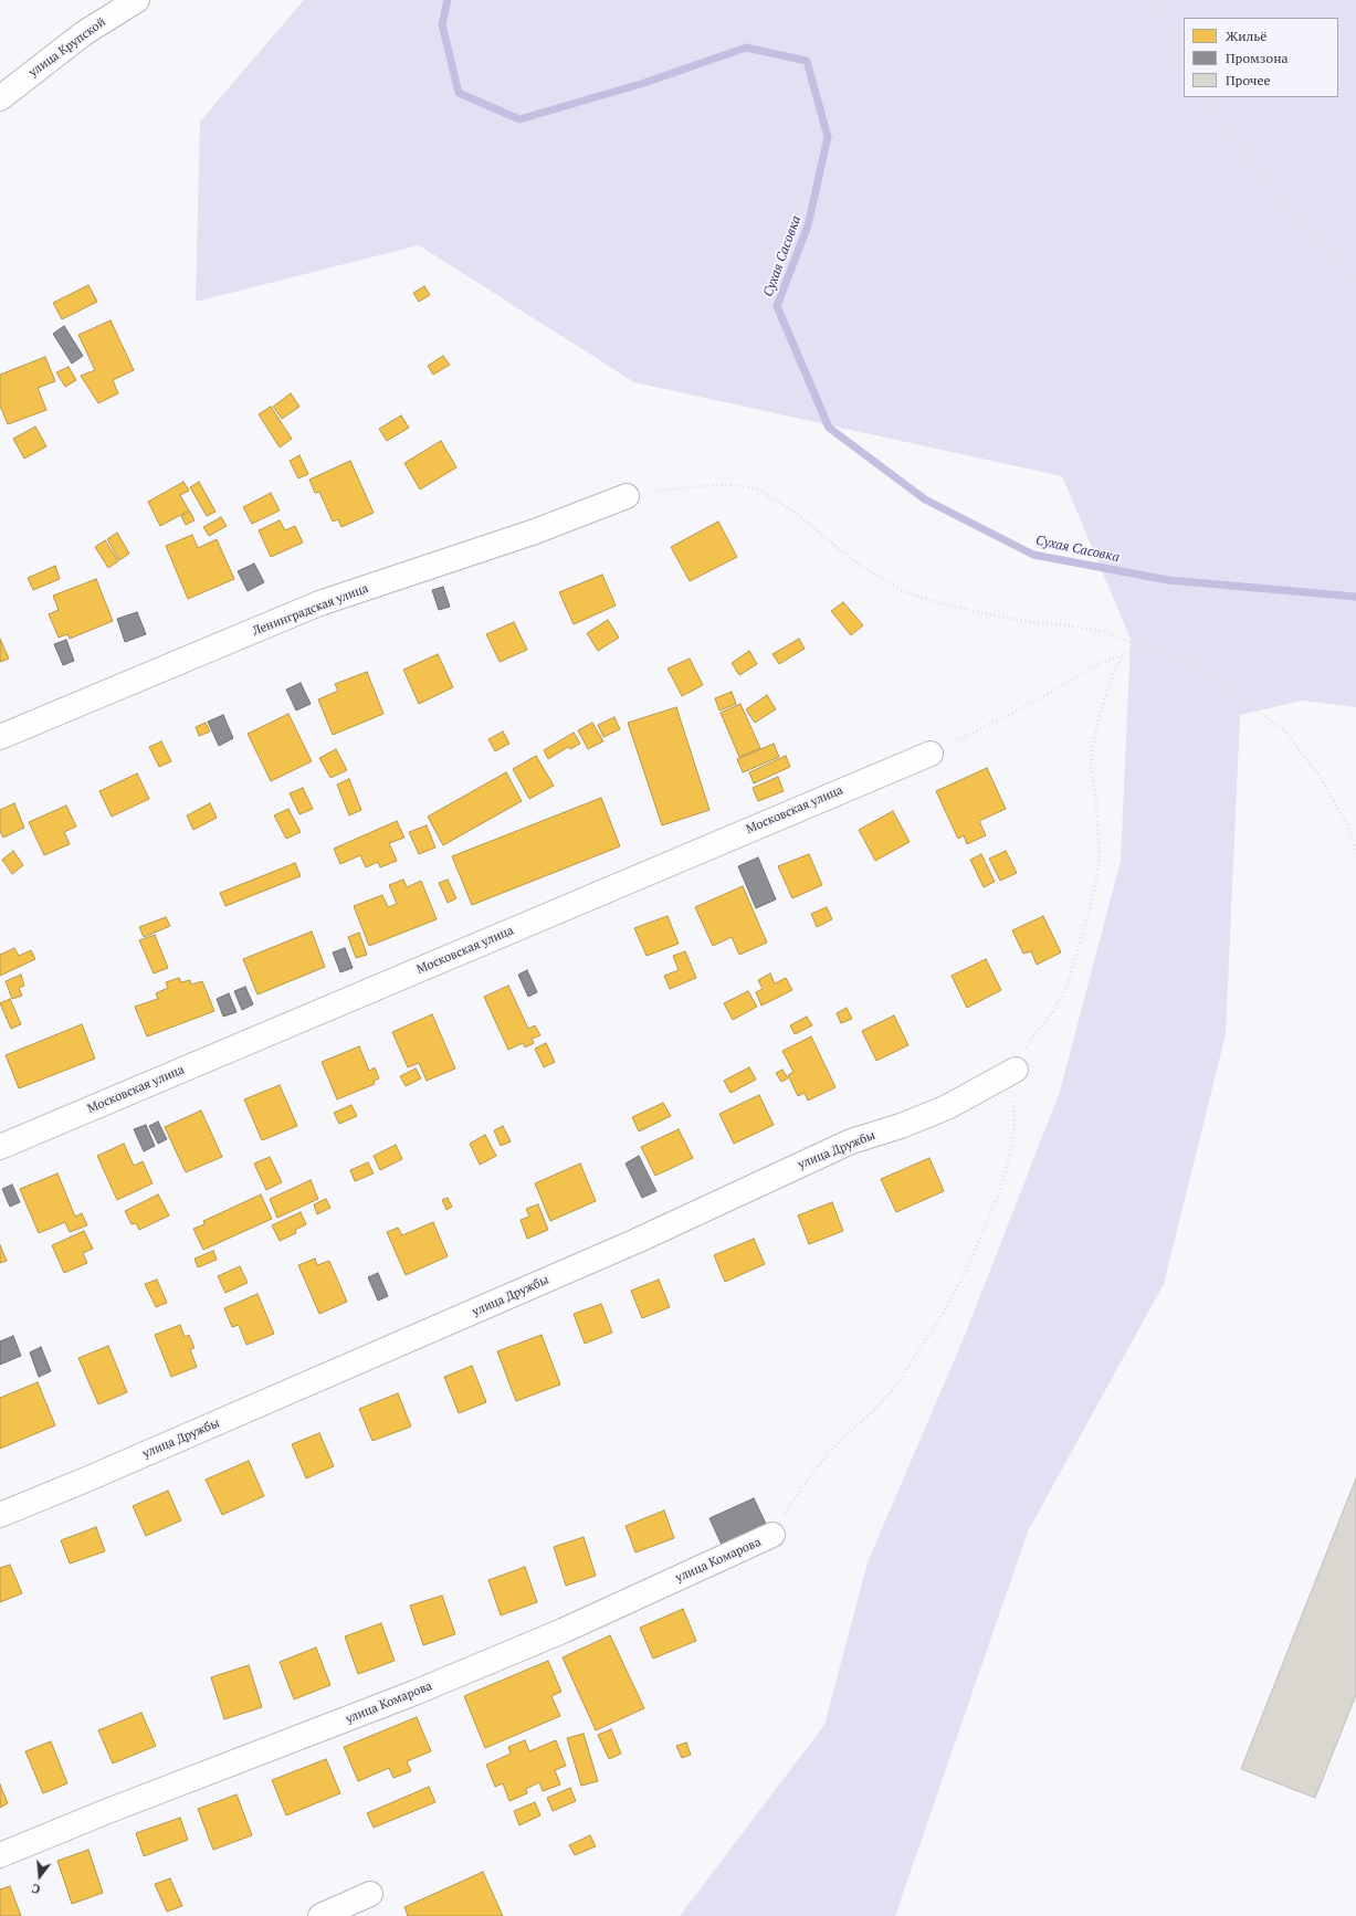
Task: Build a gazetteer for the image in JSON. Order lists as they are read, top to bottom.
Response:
{
  "streets": {
    "street": [
      "улица Крупской",
      "Ленинградская улица",
      "Московская улица",
      "улица Дружбы",
      "улица Комарова"
    ]
  },
  "water": ["Сухая Сасовка"],
  "legend": ["Жильё", "Промзона", "Прочее"],
  "north": "bottom"
}
